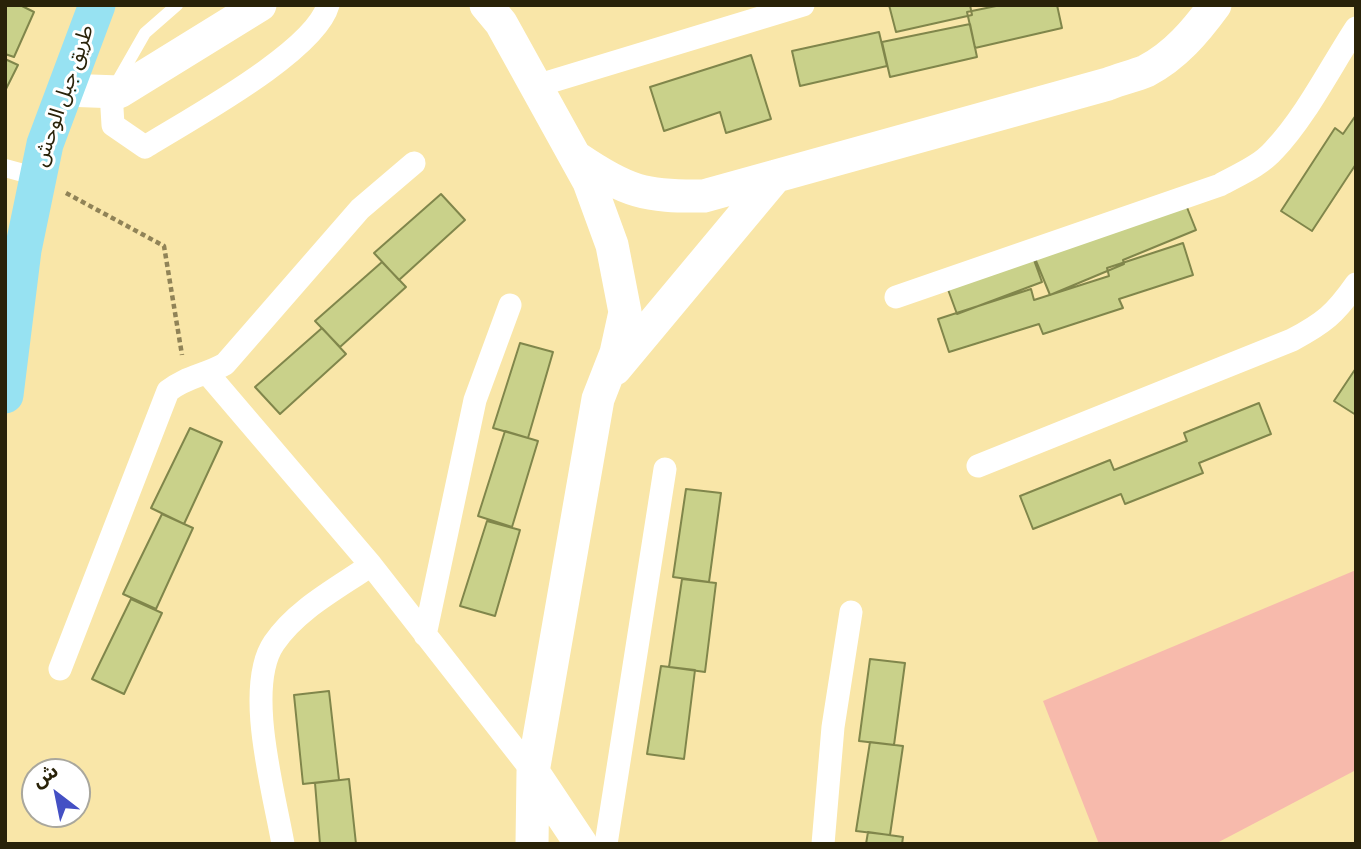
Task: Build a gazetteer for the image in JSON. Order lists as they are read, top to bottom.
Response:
{
  "streets": {
    "main road": ["طريق جبل الوحش"]
  },
  "north": "top left"
}
